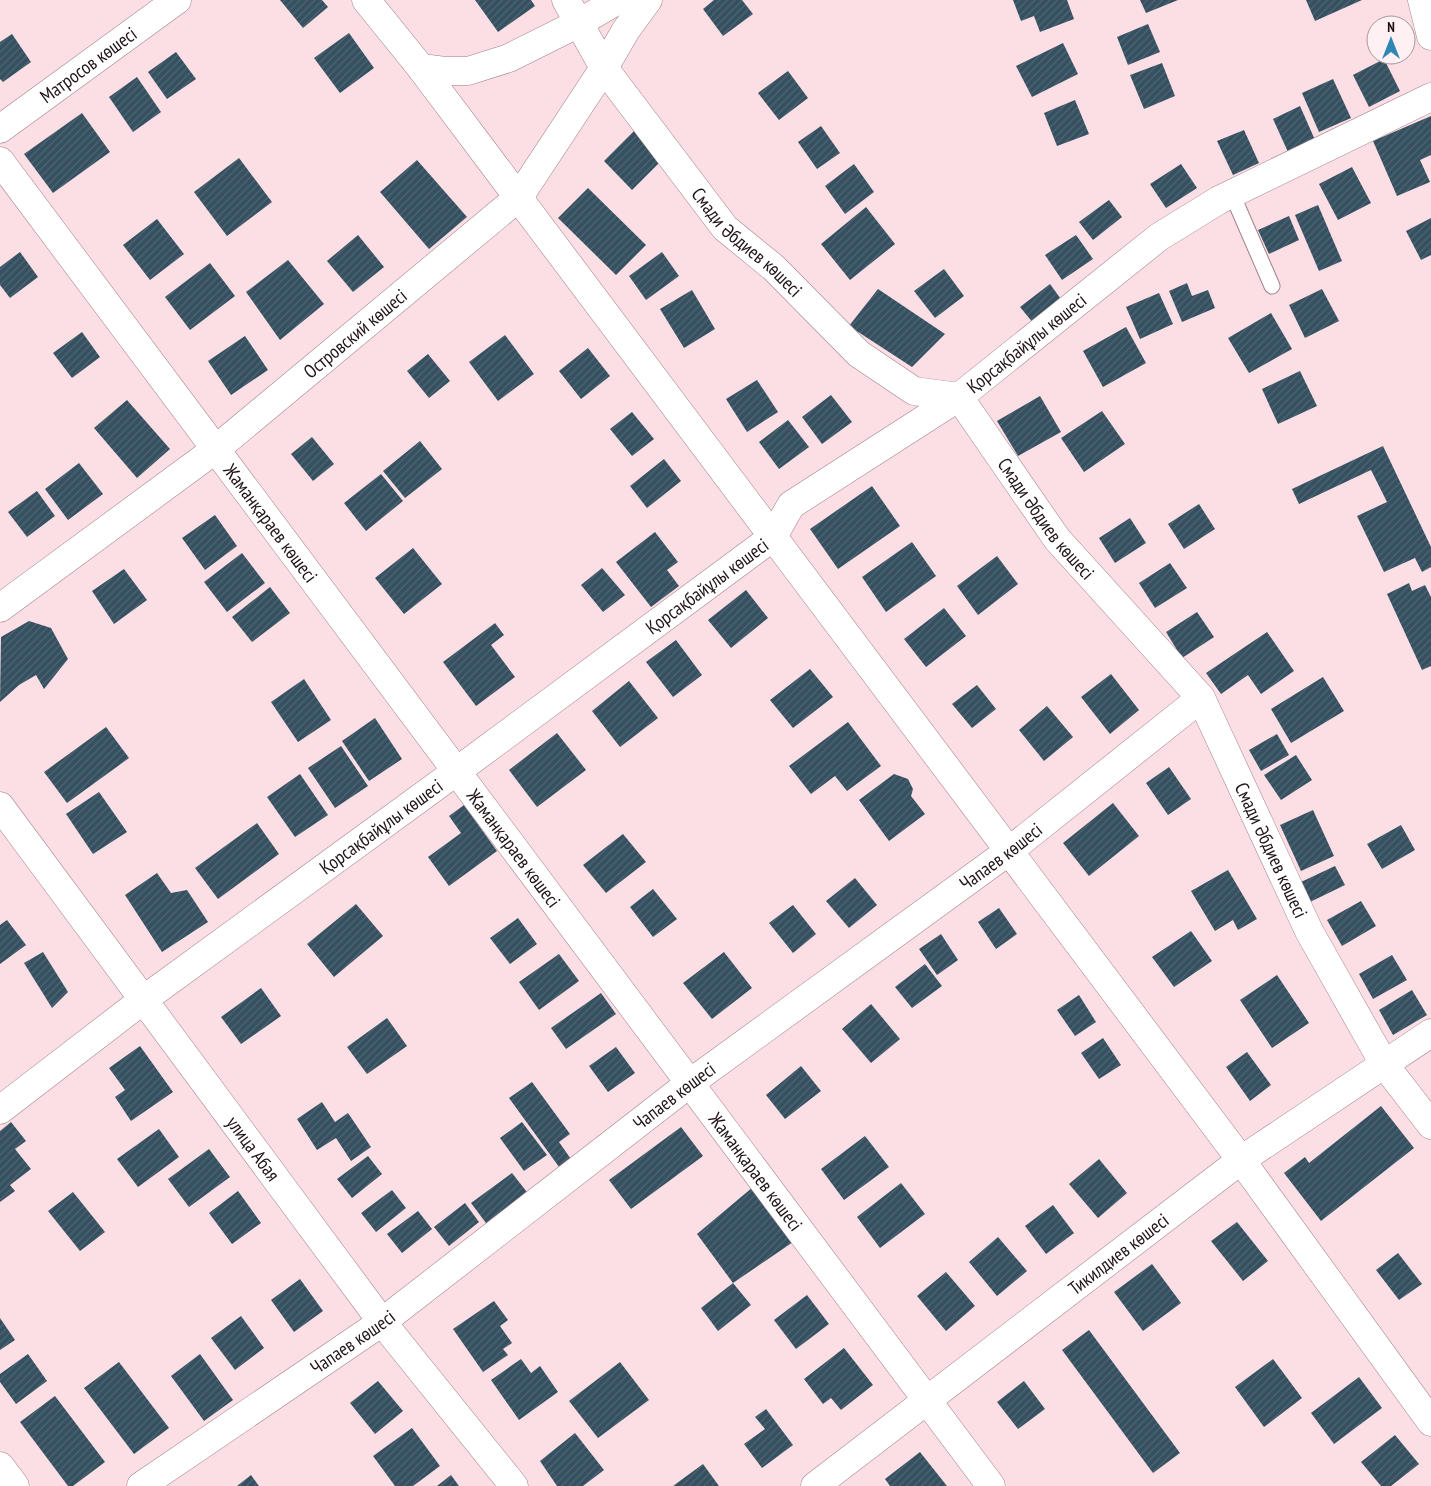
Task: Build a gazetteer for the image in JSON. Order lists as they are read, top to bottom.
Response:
{
  "streets": {
    "street": [
      "Матросов көшесі",
      "Смади Әбдиев көшесі",
      "Островский көшесі",
      "Қорсақбайұлы көшесі",
      "Жаманқараев көшесі",
      "Чапаев көшесі",
      "улица Абая",
      "Тикилдиев көшесі"
    ]
  },
  "crossings": [
    ["Смади Әбдиев көшесі", "Островский көшесі"],
    ["Смади Әбдиев көшесі", "Қорсақбайұлы көшесі"],
    ["Смади Әбдиев көшесі", "Чапаев көшесі"],
    ["Смади Әбдиев көшесі", "Тикилдиев көшесі"],
    ["Островский көшесі", "Жаманқараев көшесі"],
    ["Қорсақбайұлы көшесі", "Жаманқараев көшесі"],
    ["Қорсақбайұлы көшесі", "улица Абая"],
    ["Жаманқараев көшесі", "Чапаев көшесі"],
    ["Жаманқараев көшесі", "Тикилдиев көшесі"],
    ["Чапаев көшесі", "улица Абая"]
  ],
  "north": "top"
}
